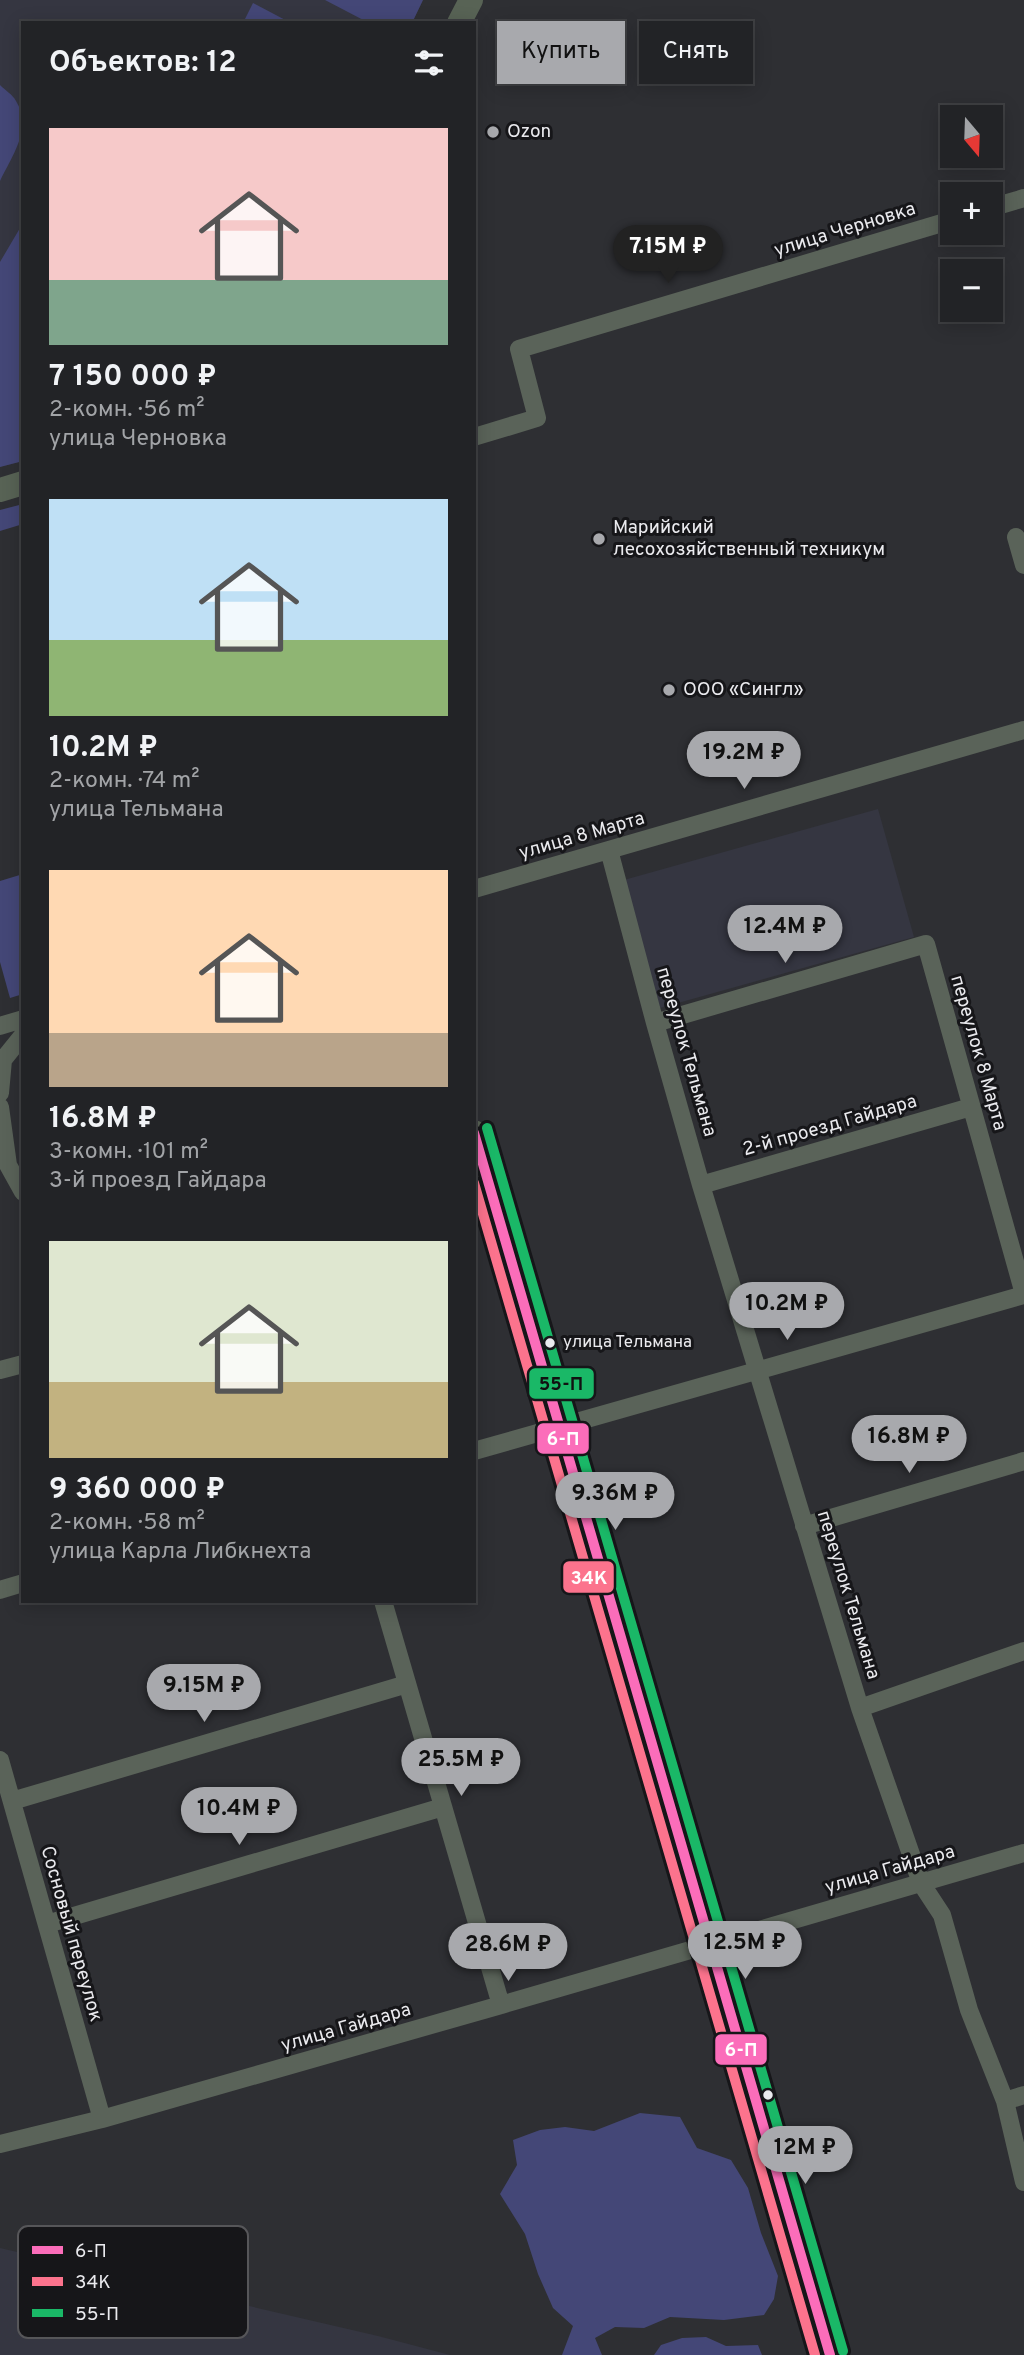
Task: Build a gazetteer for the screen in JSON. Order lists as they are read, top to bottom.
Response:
{
  "streets": {
    "street": [
      "улица Черновка",
      "улица 8 Марта",
      "переулок Тельмана",
      "переулок 8 Марта",
      "2-й проезд Гайдара",
      "улица Гайдара",
      "Сосновый переулок"
    ]
  },
  "crossings": [
    ["улица 8 Марта", "переулок Тельмана"],
    ["переулок Тельмана", "переулок 8 Марта"],
    ["переулок Тельмана", "2-й проезд Гайдара"],
    ["переулок Тельмана", "улица Гайдара"],
    ["переулок 8 Марта", "2-й проезд Гайдара"],
    ["улица Гайдара", "Сосновый переулок"]
  ],
  "places": [
    "Ozon",
    "Марийский лесохозяйственный техникум",
    "ООО «Сингл»",
    "улица Тельмана"
  ],
  "lines": ["transit line 55-П", "transit line 6-П", "transit line 34К"],
  "legend": ["6-П", "34К", "55-П"],
  "north": "bottom",
  "page": {
    "chip": ["Купить", "Снять"],
    "heading": "Объектов: 12",
    "map_buttons": ["+", "−"],
    "list": [
      {
        "name": "7 150 000 ₽",
        "note": "2-комн. · 56 m² · улица Черновка"
      },
      {
        "name": "10.2M ₽",
        "note": "2-комн. · 74 m² · улица Тельмана"
      },
      {
        "name": "16.8M ₽",
        "note": "3-комн. · 101 m² · 3-й проезд Гайдара"
      },
      {
        "name": "9 360 000 ₽",
        "note": "2-комн. · 58 m² · улица Карла Либкнехта"
      }
    ],
    "price": [
      "7.15M ₽",
      "19.2M ₽",
      "12.4M ₽",
      "10.2M ₽",
      "16.8M ₽",
      "9.36M ₽",
      "9.15M ₽",
      "25.5M ₽",
      "10.4M ₽",
      "12.5M ₽",
      "28.6M ₽",
      "12M ₽"
    ]
  }
}
